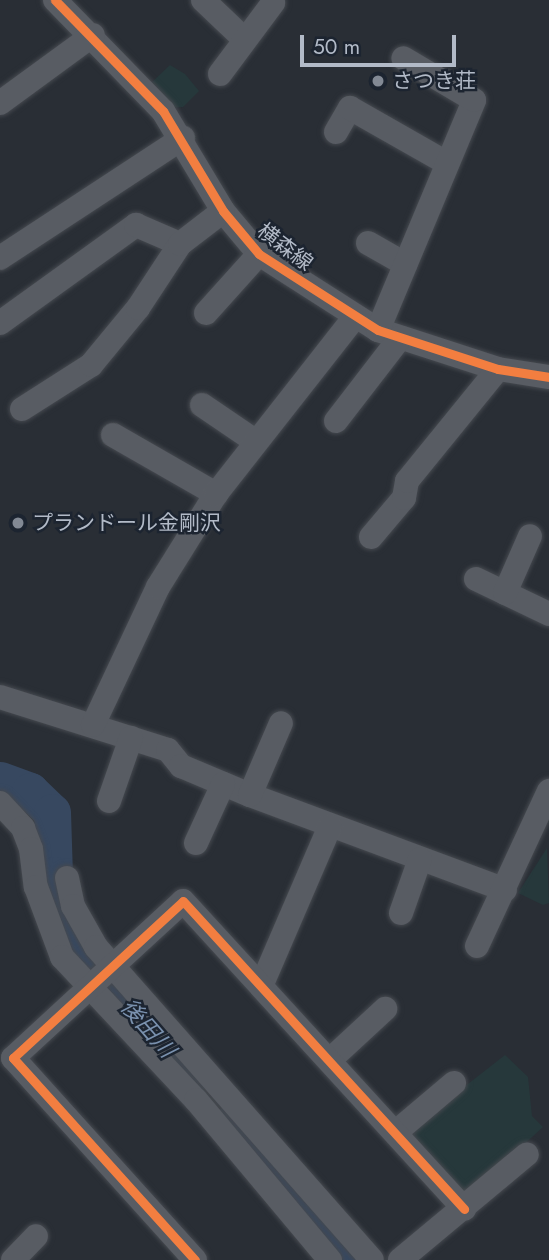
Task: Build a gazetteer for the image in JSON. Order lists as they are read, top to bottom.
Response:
{
  "streets": {
    "street": ["横森線"]
  },
  "water": ["後田川"],
  "places": ["さつき荘", "プランドール金剛沢"],
  "scale_bar": "50 m"
}
